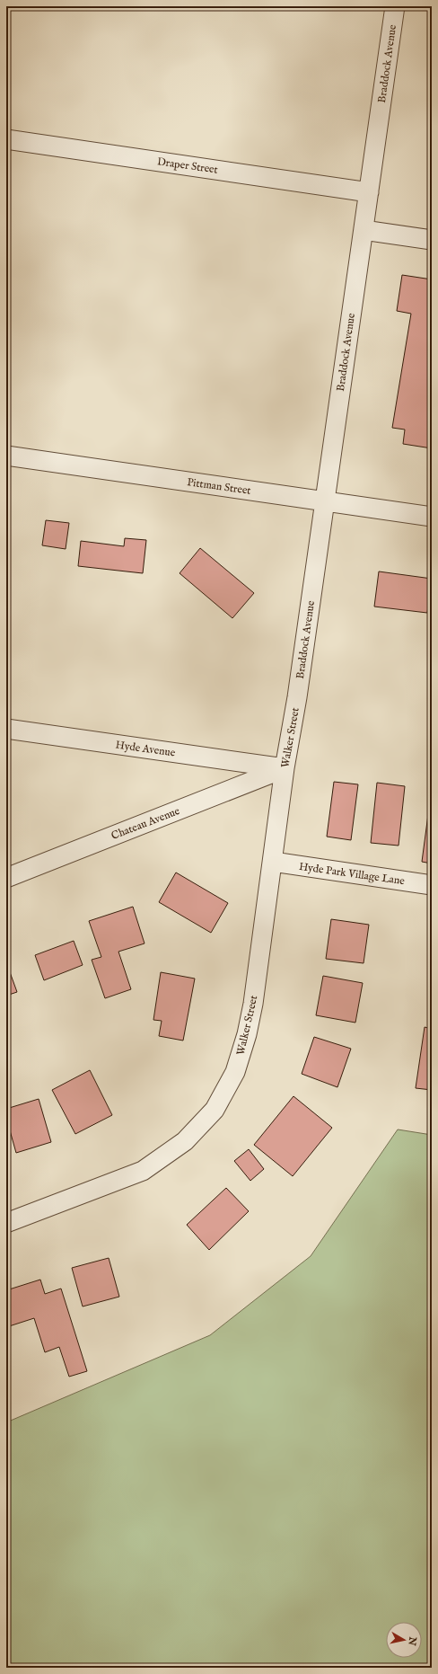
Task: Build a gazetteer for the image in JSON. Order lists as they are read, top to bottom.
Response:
{
  "streets": {
    "street": [
      "Braddock Avenue",
      "Draper Street",
      "Pittman Street",
      "Walker Street",
      "Hyde Avenue",
      "Chateau Avenue",
      "Hyde Park Village Lane"
    ]
  },
  "crossings": [
    ["Braddock Avenue", "Draper Street"],
    ["Braddock Avenue", "Pittman Street"],
    ["Braddock Avenue", "Walker Street"],
    ["Walker Street", "Hyde Avenue"],
    ["Walker Street", "Chateau Avenue"],
    ["Walker Street", "Hyde Park Village Lane"],
    ["Hyde Avenue", "Chateau Avenue"]
  ],
  "north": "right"
}
